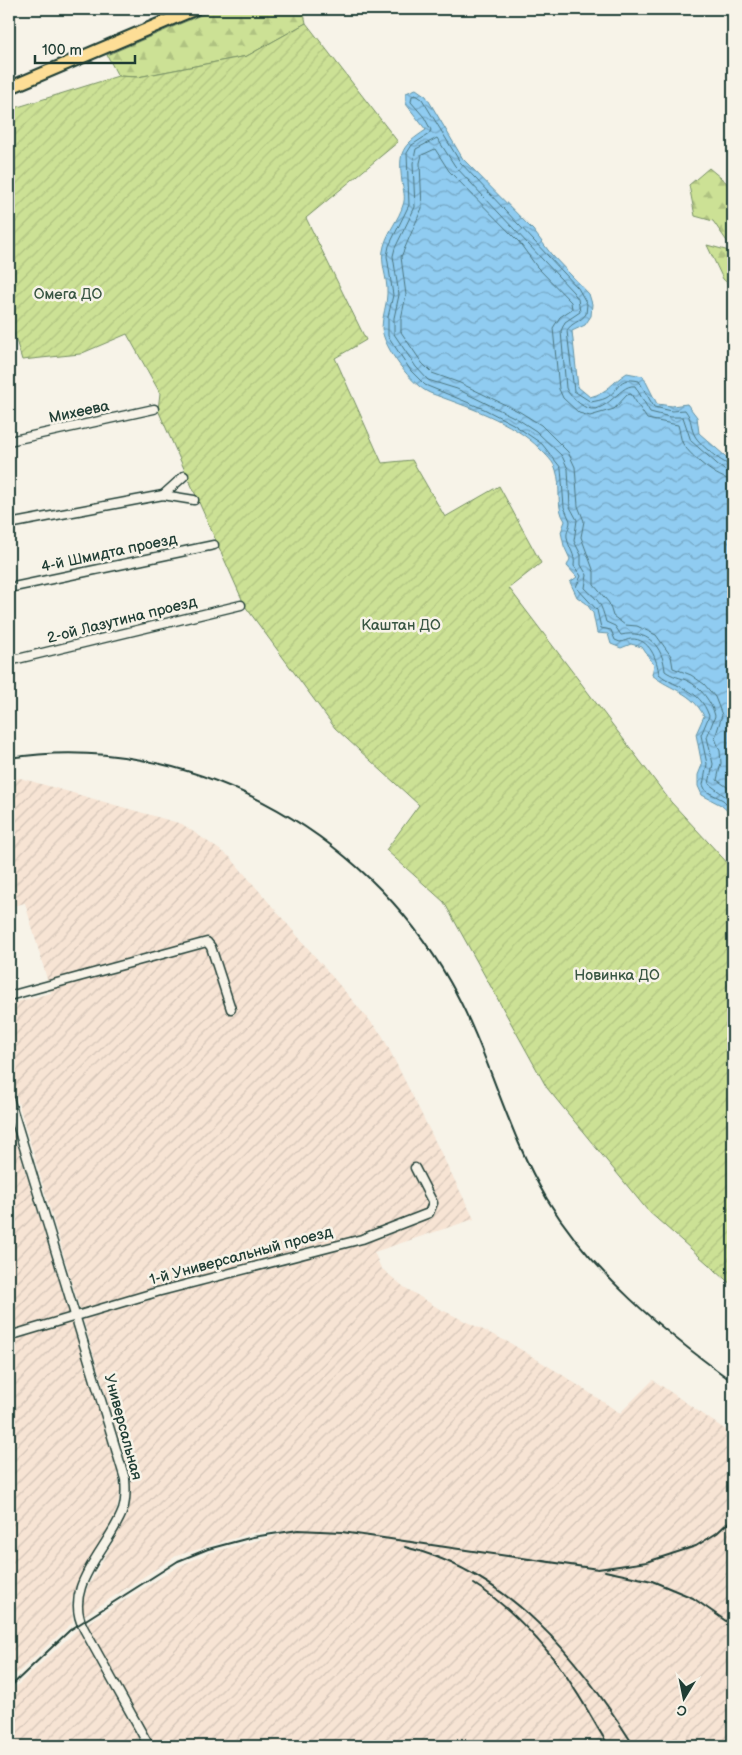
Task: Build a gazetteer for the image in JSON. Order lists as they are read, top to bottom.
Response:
{
  "streets": {
    "street": [
      "Михеева",
      "4-й Шмидта проезд",
      "2-ой Лазутина проезд",
      "1-й Универсальный проезд",
      "Универсальная"
    ]
  },
  "crossings": [
    ["1-й Универсальный проезд", "Универсальная"]
  ],
  "parks": ["Омега ДО", "Каштан ДО", "Новинка ДО"],
  "scale_bar": "100 m",
  "north": "bottom"
}
